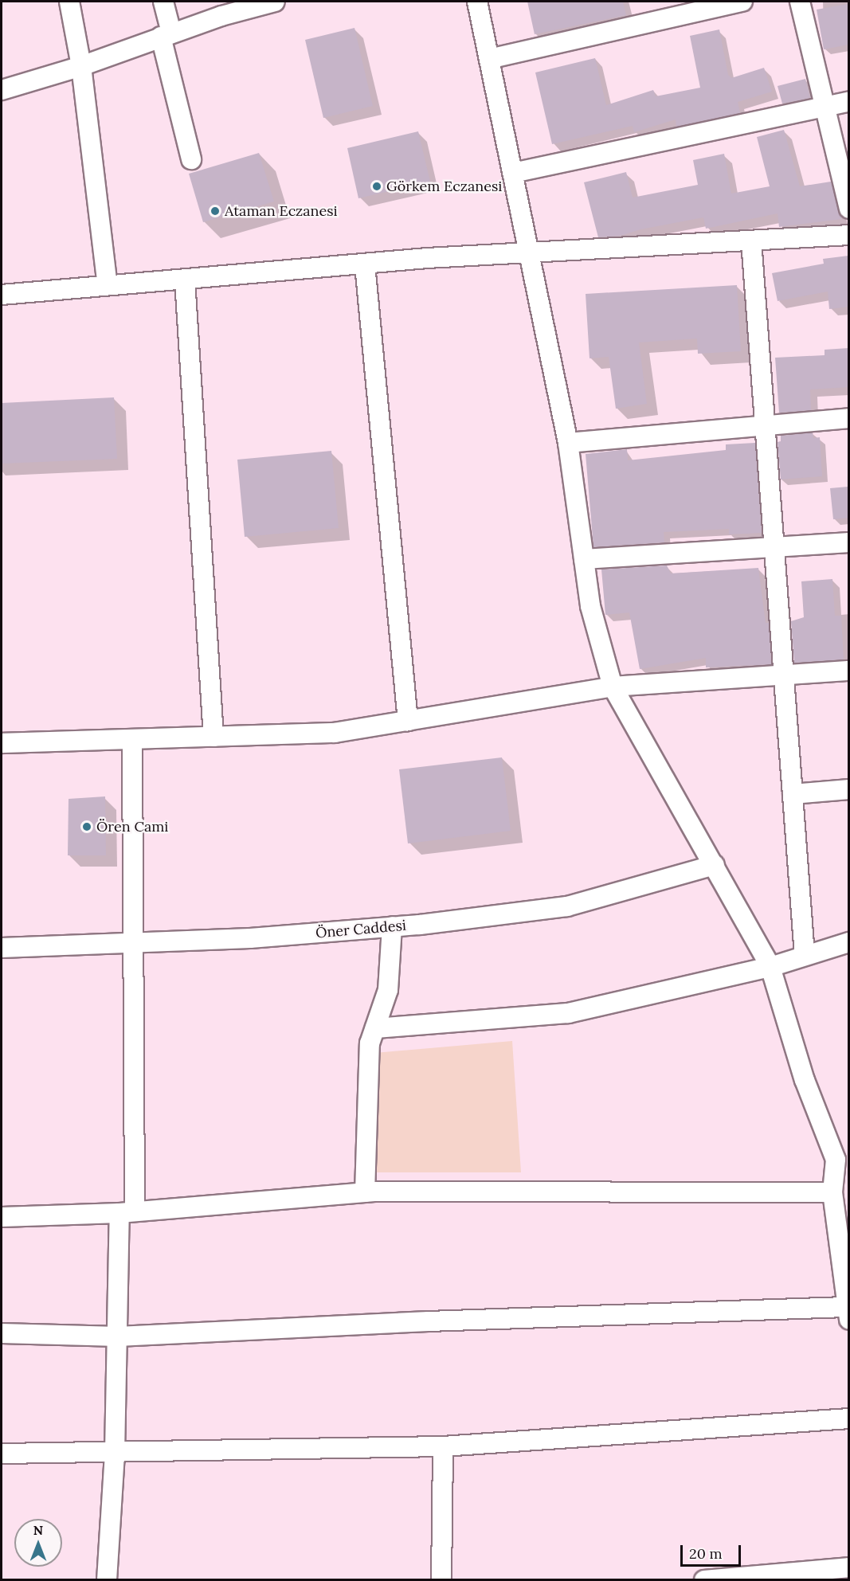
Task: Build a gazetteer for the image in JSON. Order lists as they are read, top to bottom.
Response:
{
  "streets": {
    "street": ["Öner Caddesi"]
  },
  "places": ["Görkem Eczanesi", "Ataman Eczanesi", "Ören Cami"],
  "scale_bar": "20 m",
  "north": "top"
}
